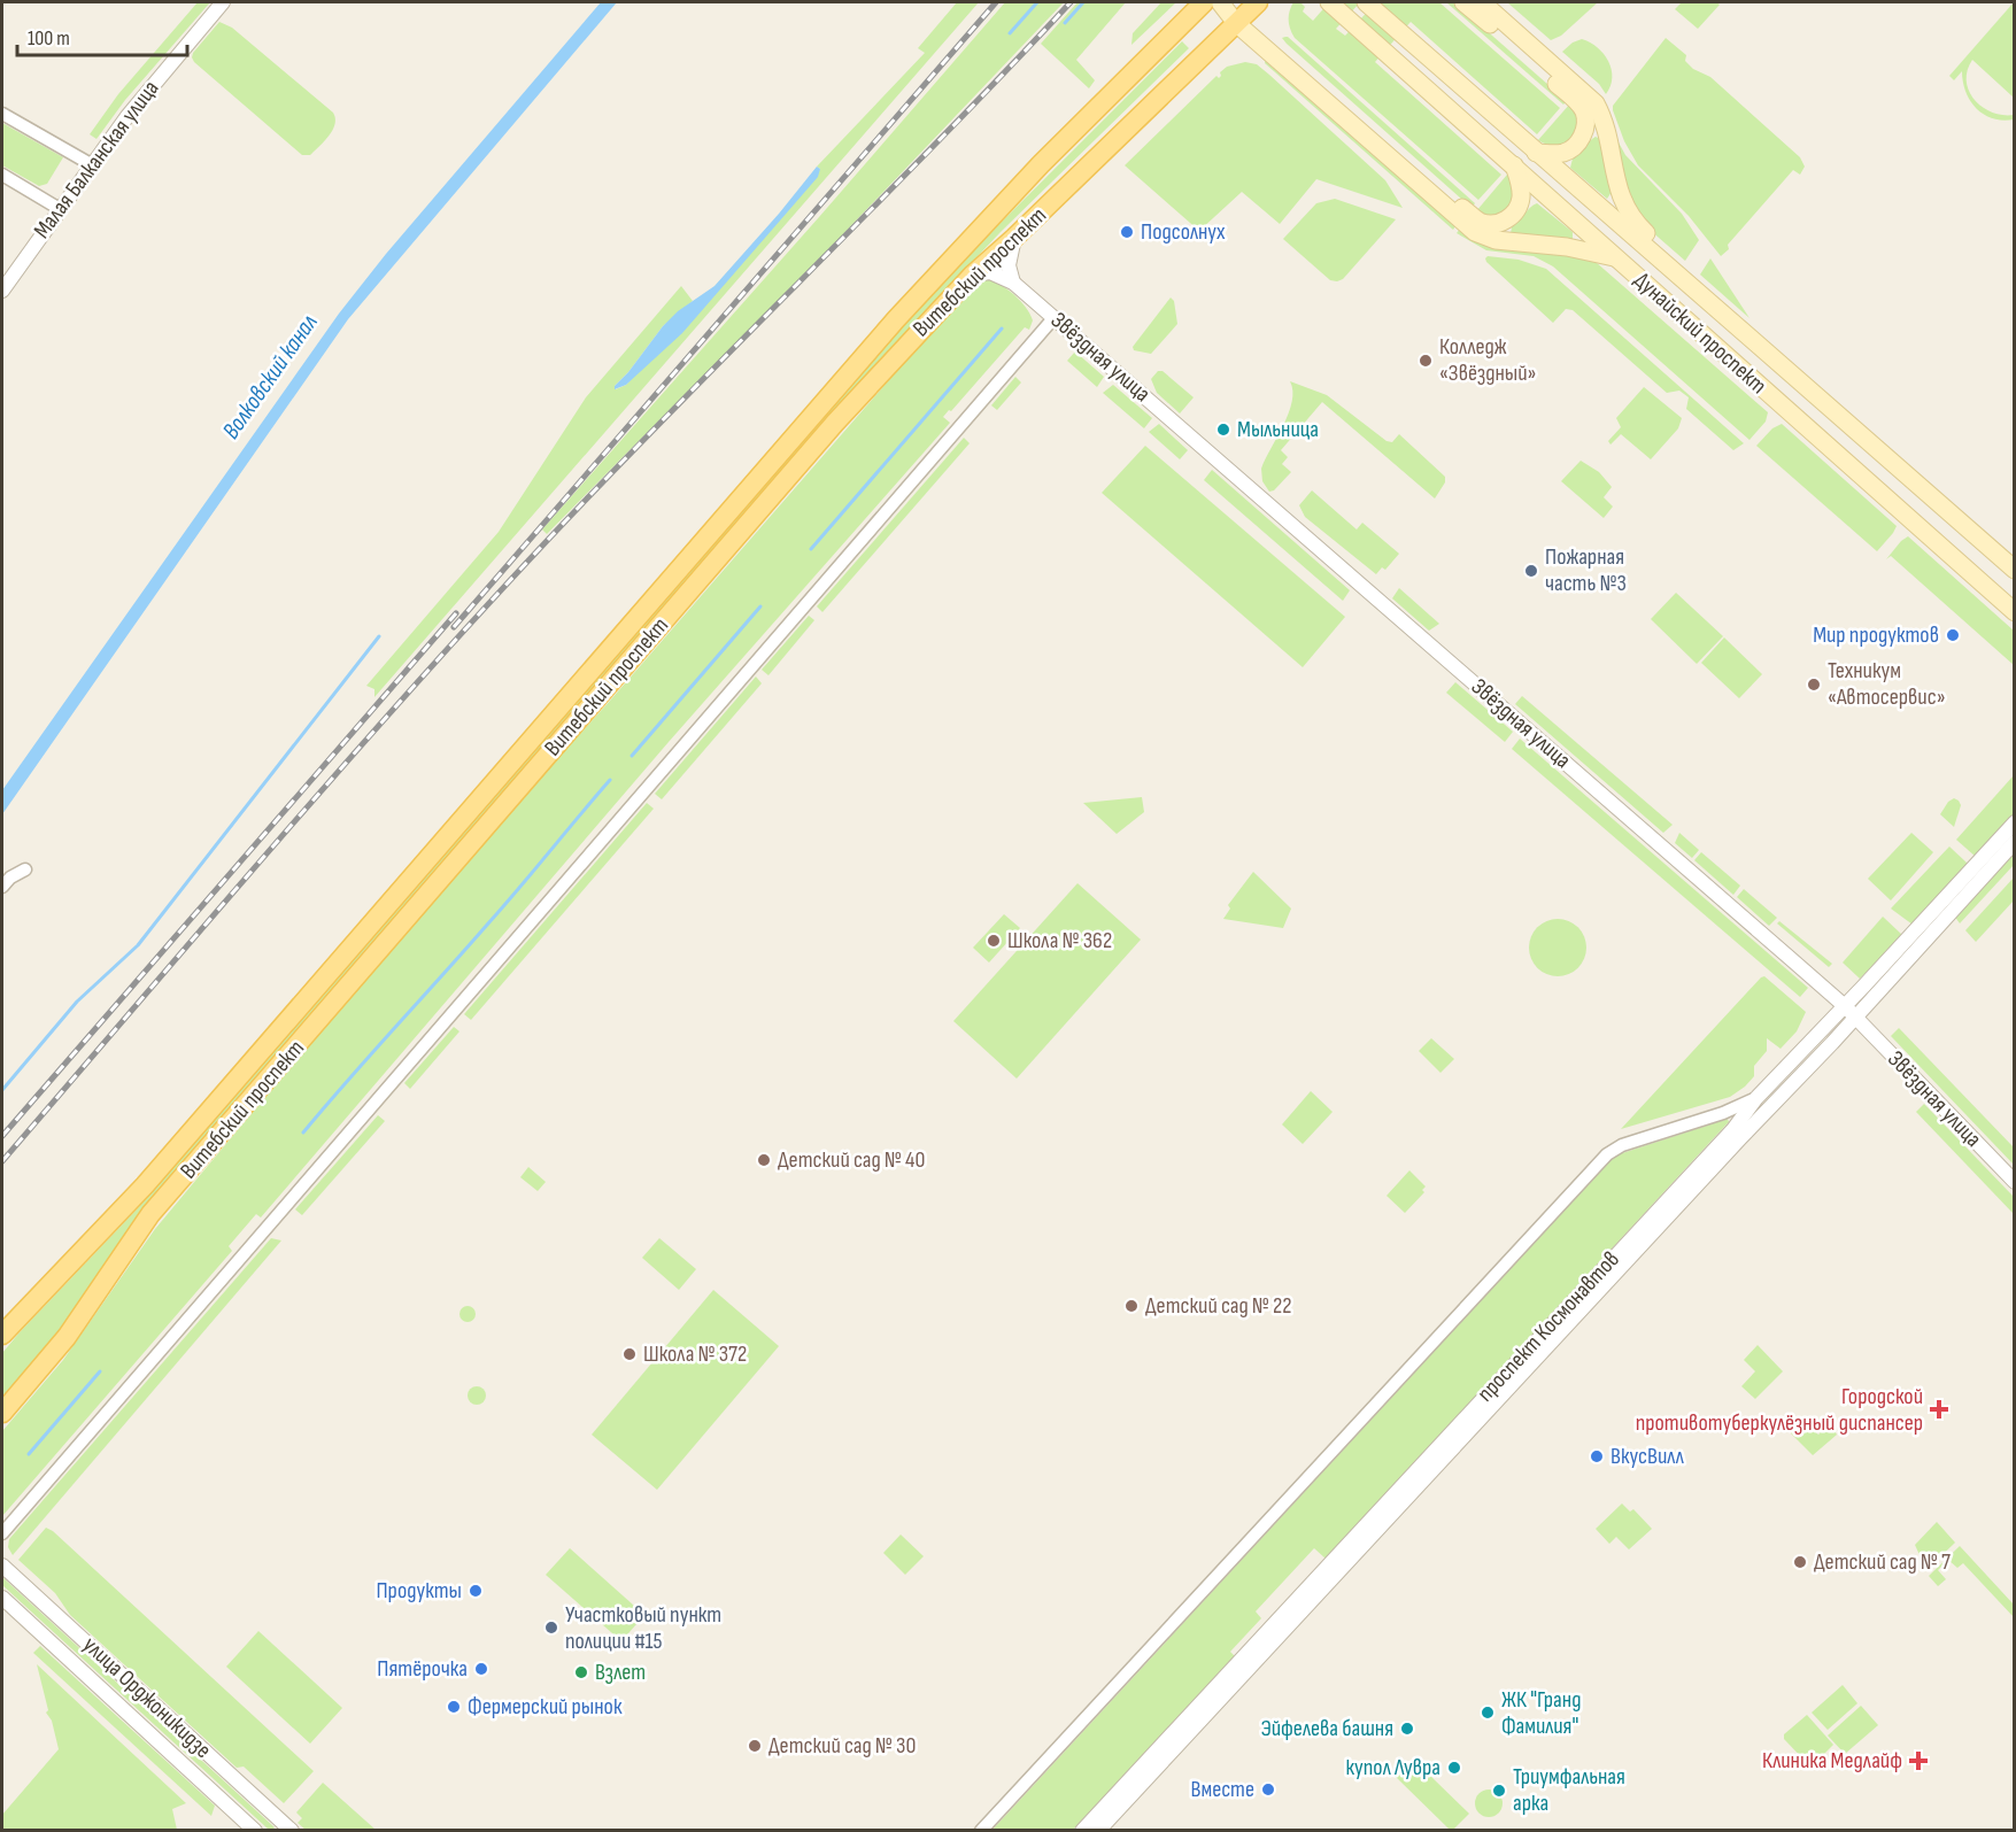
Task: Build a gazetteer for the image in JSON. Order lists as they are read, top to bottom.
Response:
{
  "streets": {
    "main road": ["Витебский проспект", "Дунайский проспект"],
    "street": [
      "Малая Балканская улица",
      "Звёздная улица",
      "проспект Космонавтов",
      "улица Орджоникидзе"
    ]
  },
  "crossings": [
    ["Звёздная улица", "проспект Космонавтов"]
  ],
  "water": ["Волковский канал"],
  "places": {
    "other": [
      "Подсолнух",
      "Колледж «Звёздный»",
      "Мыльница",
      "Пожарная часть №3",
      "Мир продуктов",
      "Техникум «Автосервис»",
      "Школа № 362",
      "Детский сад № 40",
      "Детский сад № 22",
      "Школа № 372",
      "ВкусВилл",
      "Детский сад № 7",
      "Продукты",
      "Участковый пункт полиции #15",
      "Пятёрочка",
      "Взлет",
      "Фермерский рынок",
      "ЖК \"Гранд Фамилия\"",
      "Эйфелева башня",
      "Детский сад № 30",
      "купол Лувра",
      "Вместе",
      "Триумфальная арка"
    ],
    "health": ["Городской противотуберкулёзный диспансер", "Клиника Медлайф"]
  },
  "scale_bar": "100 m"
}
